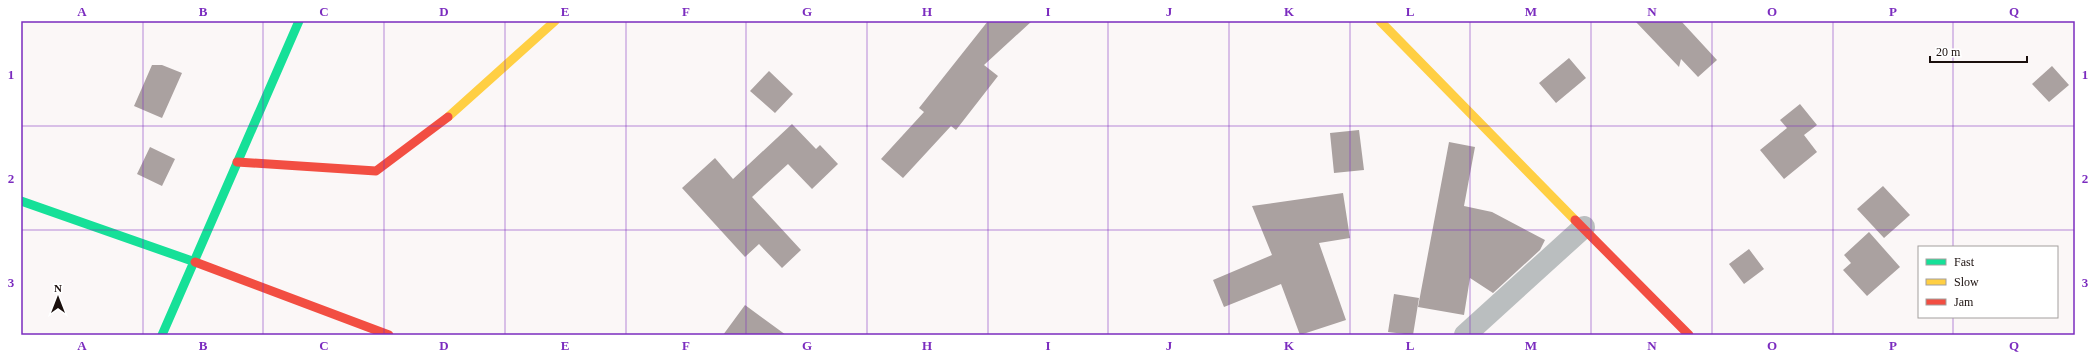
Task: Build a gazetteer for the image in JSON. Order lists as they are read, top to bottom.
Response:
{
  "legend": ["Fast", "Slow", "Jam"],
  "scale_bar": "20 m",
  "north": "top",
  "grid": {
    "columns": [
      "A",
      "B",
      "C",
      "D",
      "E",
      "F",
      "G",
      "H",
      "I",
      "J",
      "K",
      "L",
      "M",
      "N",
      "O",
      "P",
      "Q"
    ],
    "rows": ["1", "2", "3"]
  }
}
